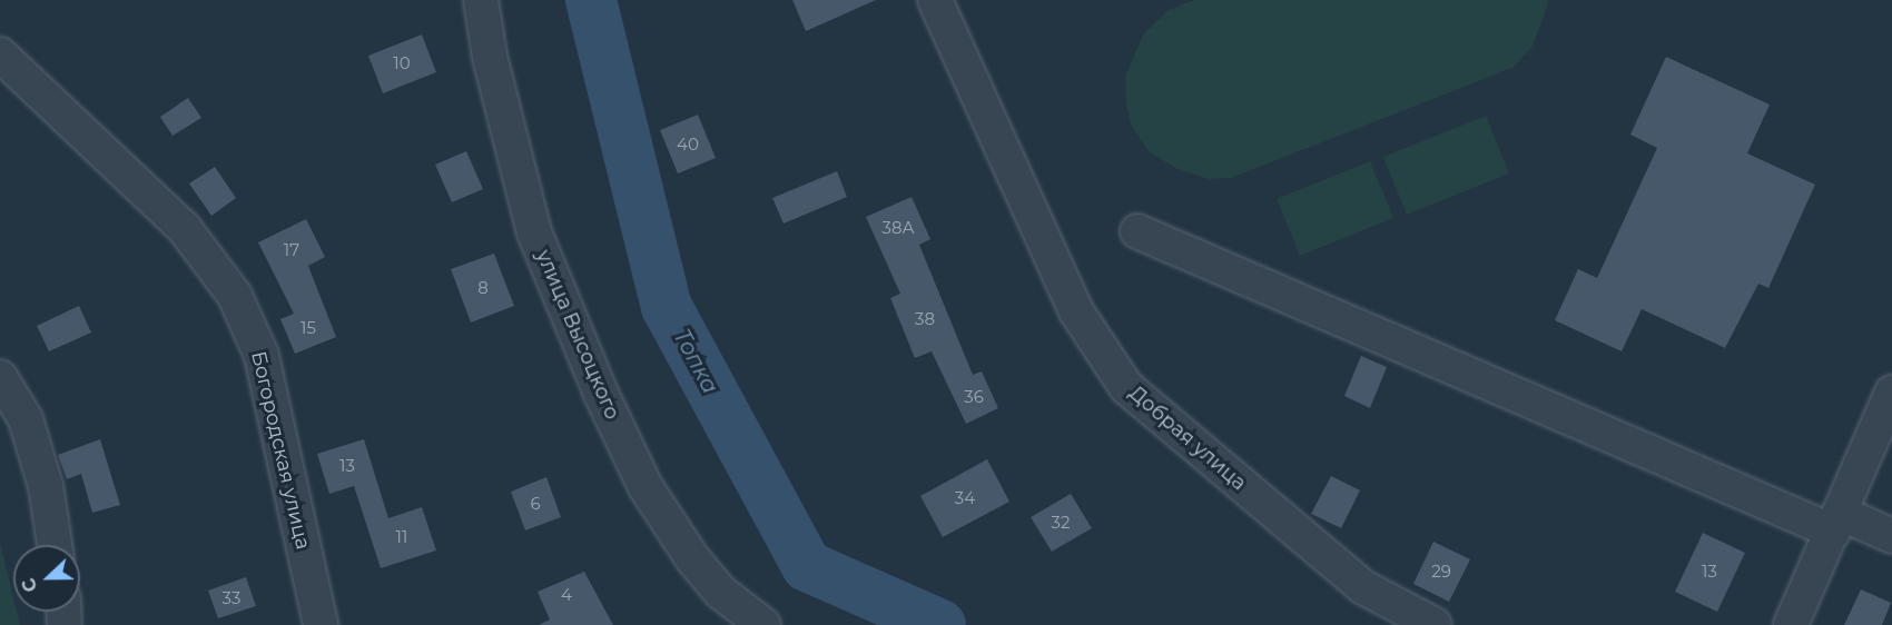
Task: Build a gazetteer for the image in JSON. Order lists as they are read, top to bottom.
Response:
{
  "streets": {
    "street": ["улица Высоцкого", "Добрая улица", "Богородская улица"]
  },
  "water": ["Топка"],
  "house_numbers": [
    "10",
    "40",
    "38А",
    "17",
    "8",
    "38",
    "15",
    "36",
    "13",
    "34",
    "6",
    "32",
    "11",
    "29",
    "13",
    "4",
    "33"
  ],
  "north": "left"
}
